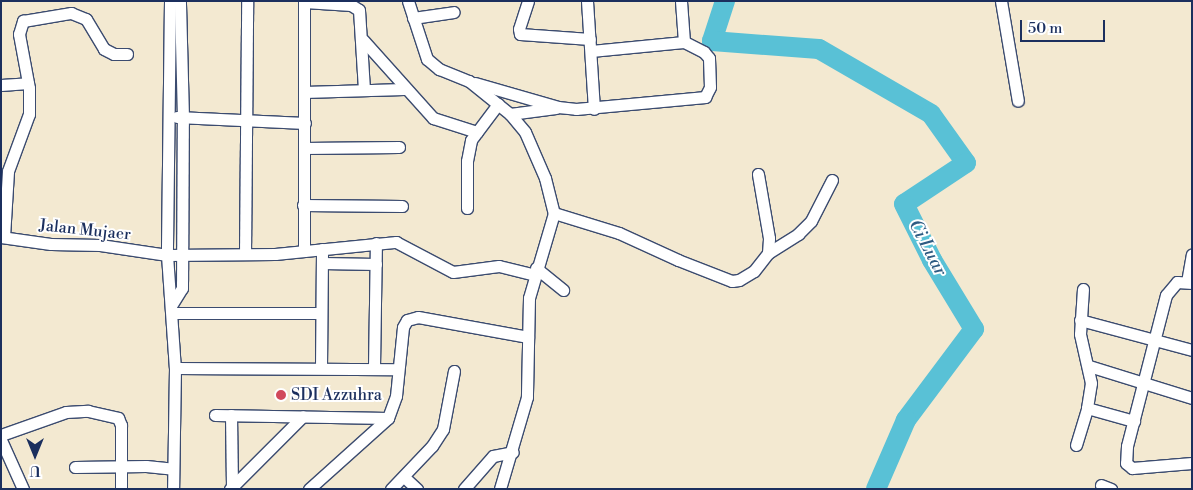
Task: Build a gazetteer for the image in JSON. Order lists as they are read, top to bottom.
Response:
{
  "streets": {
    "street": ["Jalan Mujaer"]
  },
  "water": ["Ci Luar"],
  "places": ["SDI Azzuhra"],
  "scale_bar": "50 m",
  "north": "bottom"
}
